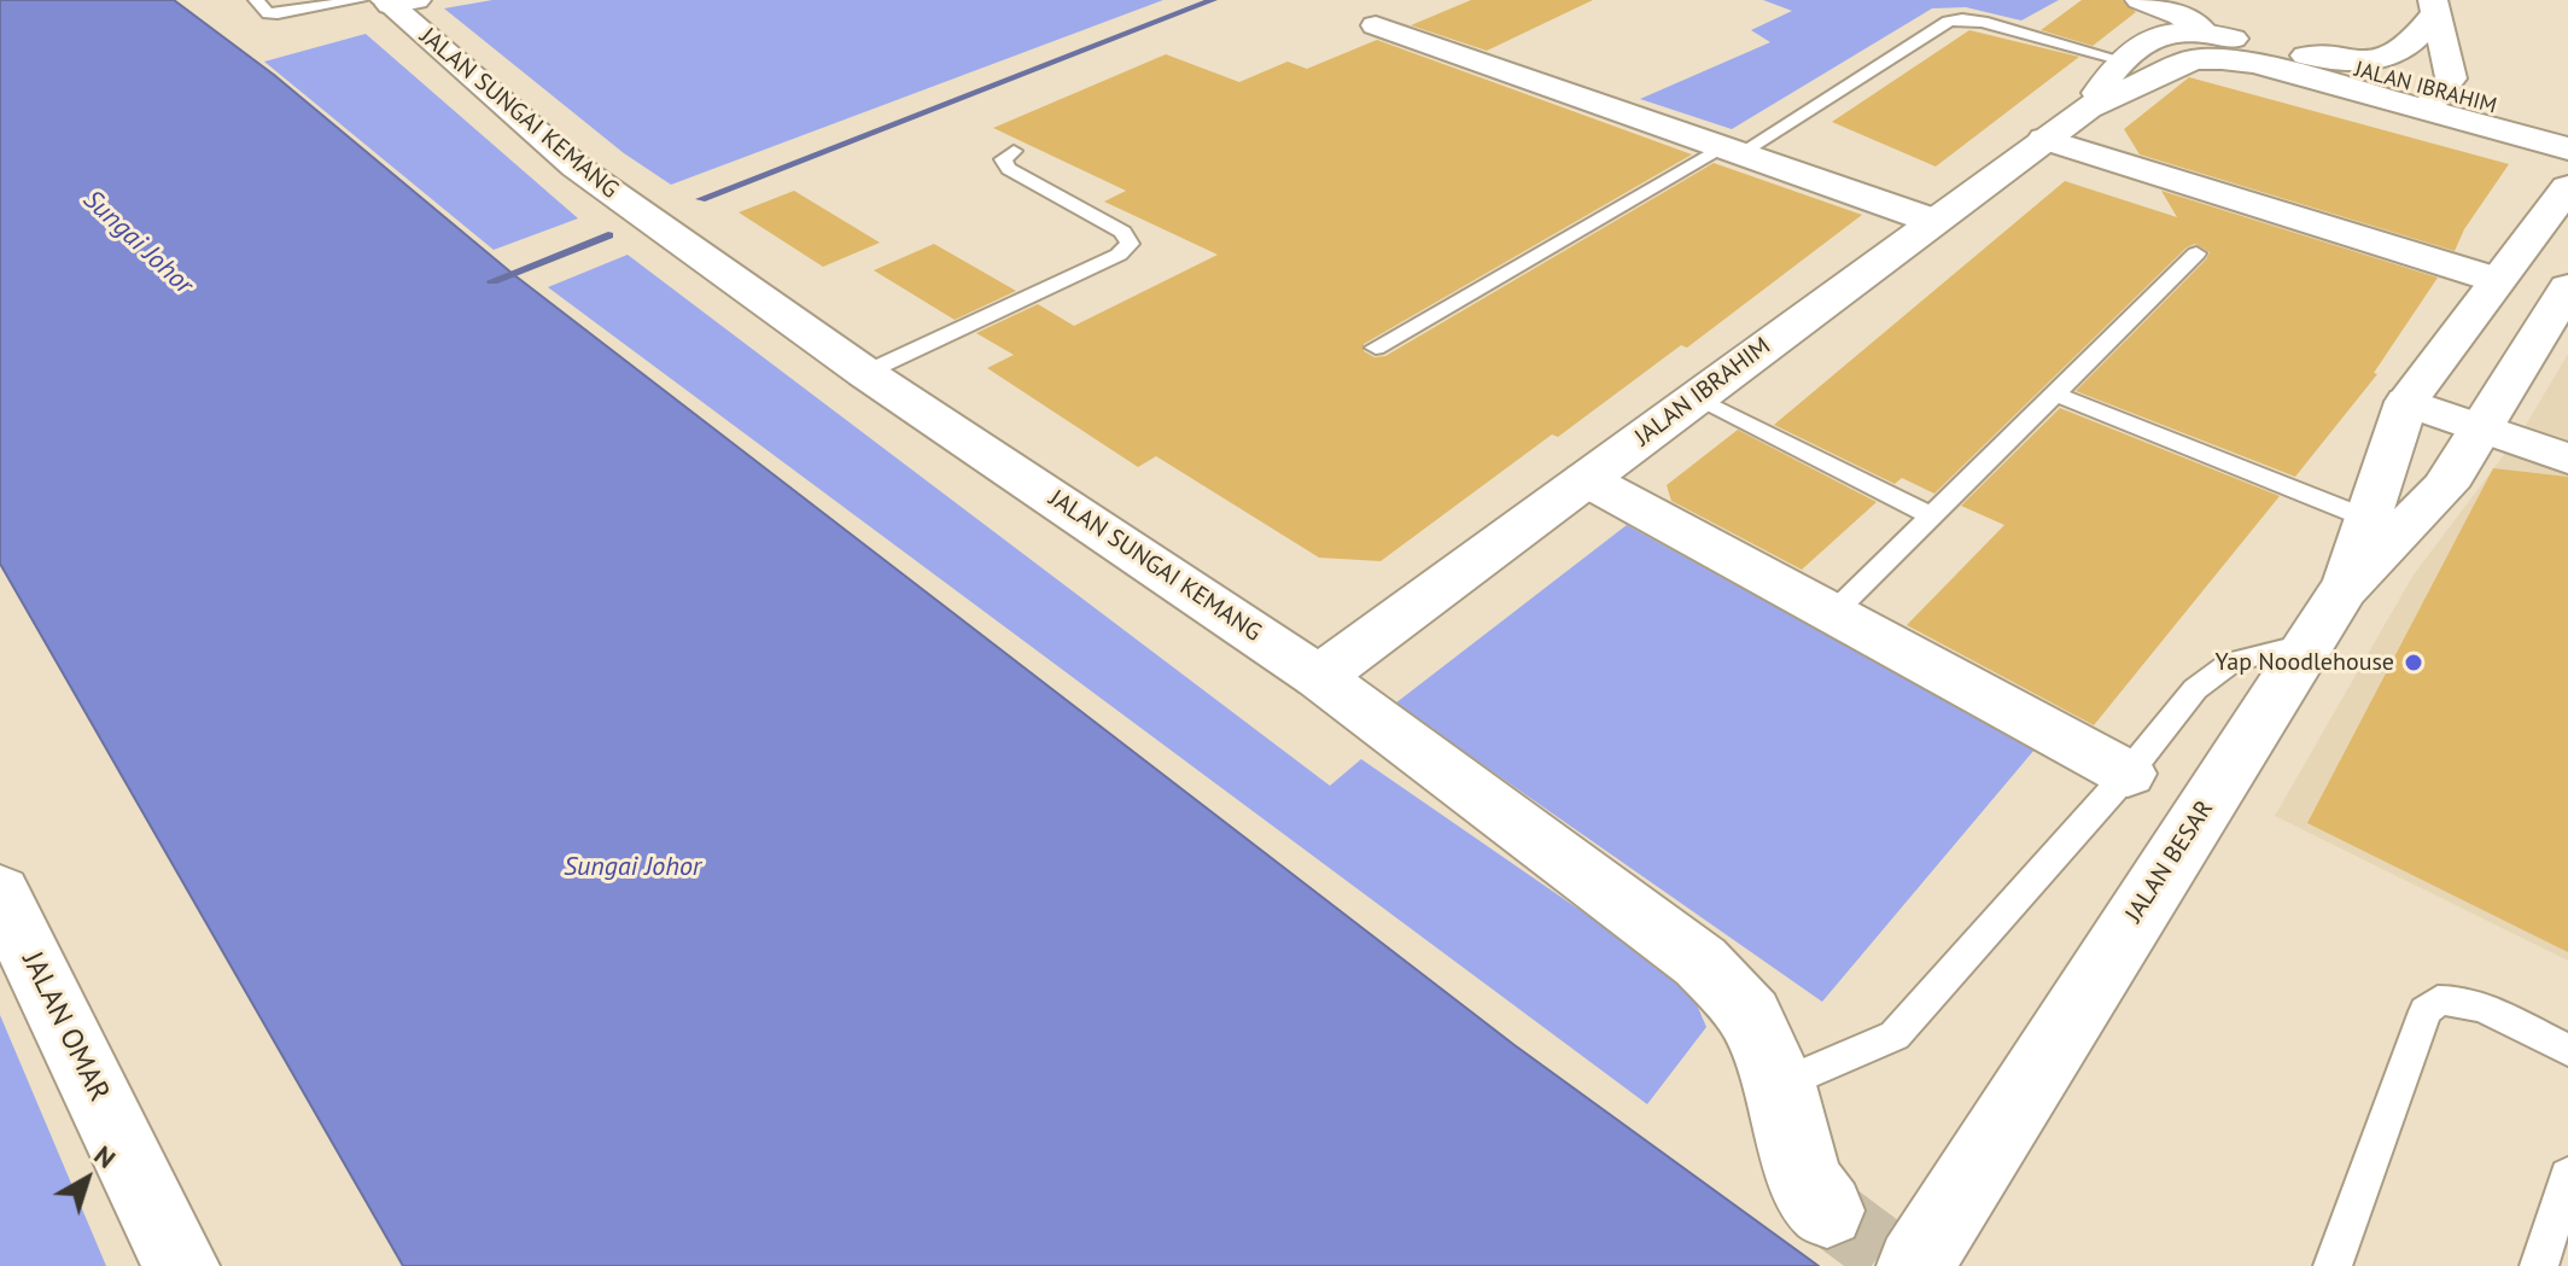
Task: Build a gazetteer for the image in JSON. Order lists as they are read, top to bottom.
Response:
{
  "streets": {
    "main road": [
      "JALAN IBRAHIM",
      "JALAN SUNGAI KEMANG",
      "JALAN BESAR",
      "JALAN OMAR"
    ]
  },
  "crossings": [
    ["JALAN IBRAHIM", "JALAN SUNGAI KEMANG"]
  ],
  "water": ["Sungai Johor"],
  "places": ["Yap Noodlehouse"],
  "north": "top right"
}
